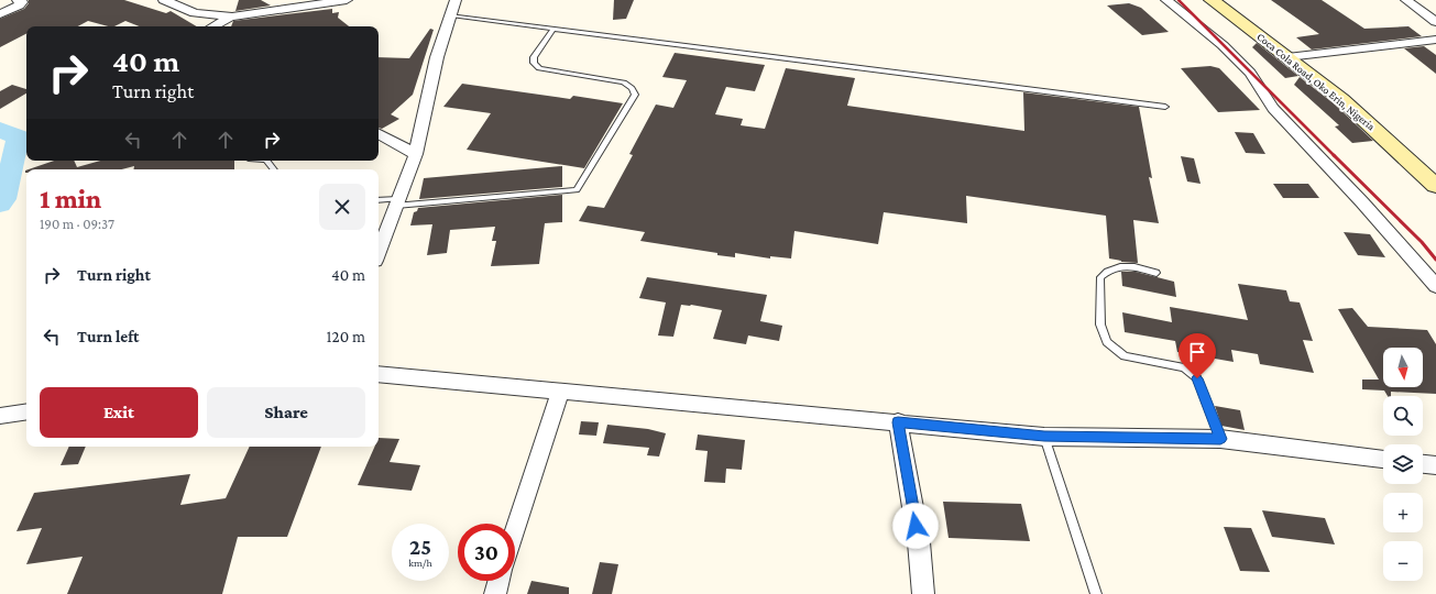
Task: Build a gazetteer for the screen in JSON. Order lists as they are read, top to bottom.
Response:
{
  "streets": {
    "street": ["Coca Cola Road, Oko Erin, Nigeria"]
  },
  "north": "bottom",
  "page": {
    "turn": ["40 m", "Turn right"],
    "heading": ["1 min", "190 m · 09:37"],
    "list": [
      {
        "name": "Turn right",
        "value": "40 m"
      },
      {
        "name": "Turn left",
        "value": "120 m"
      }
    ],
    "map_buttons": ["+", "−"],
    "buttons": ["Exit", "Share"],
    "speed": "25 km/h",
    "limit": "30"
  }
}
